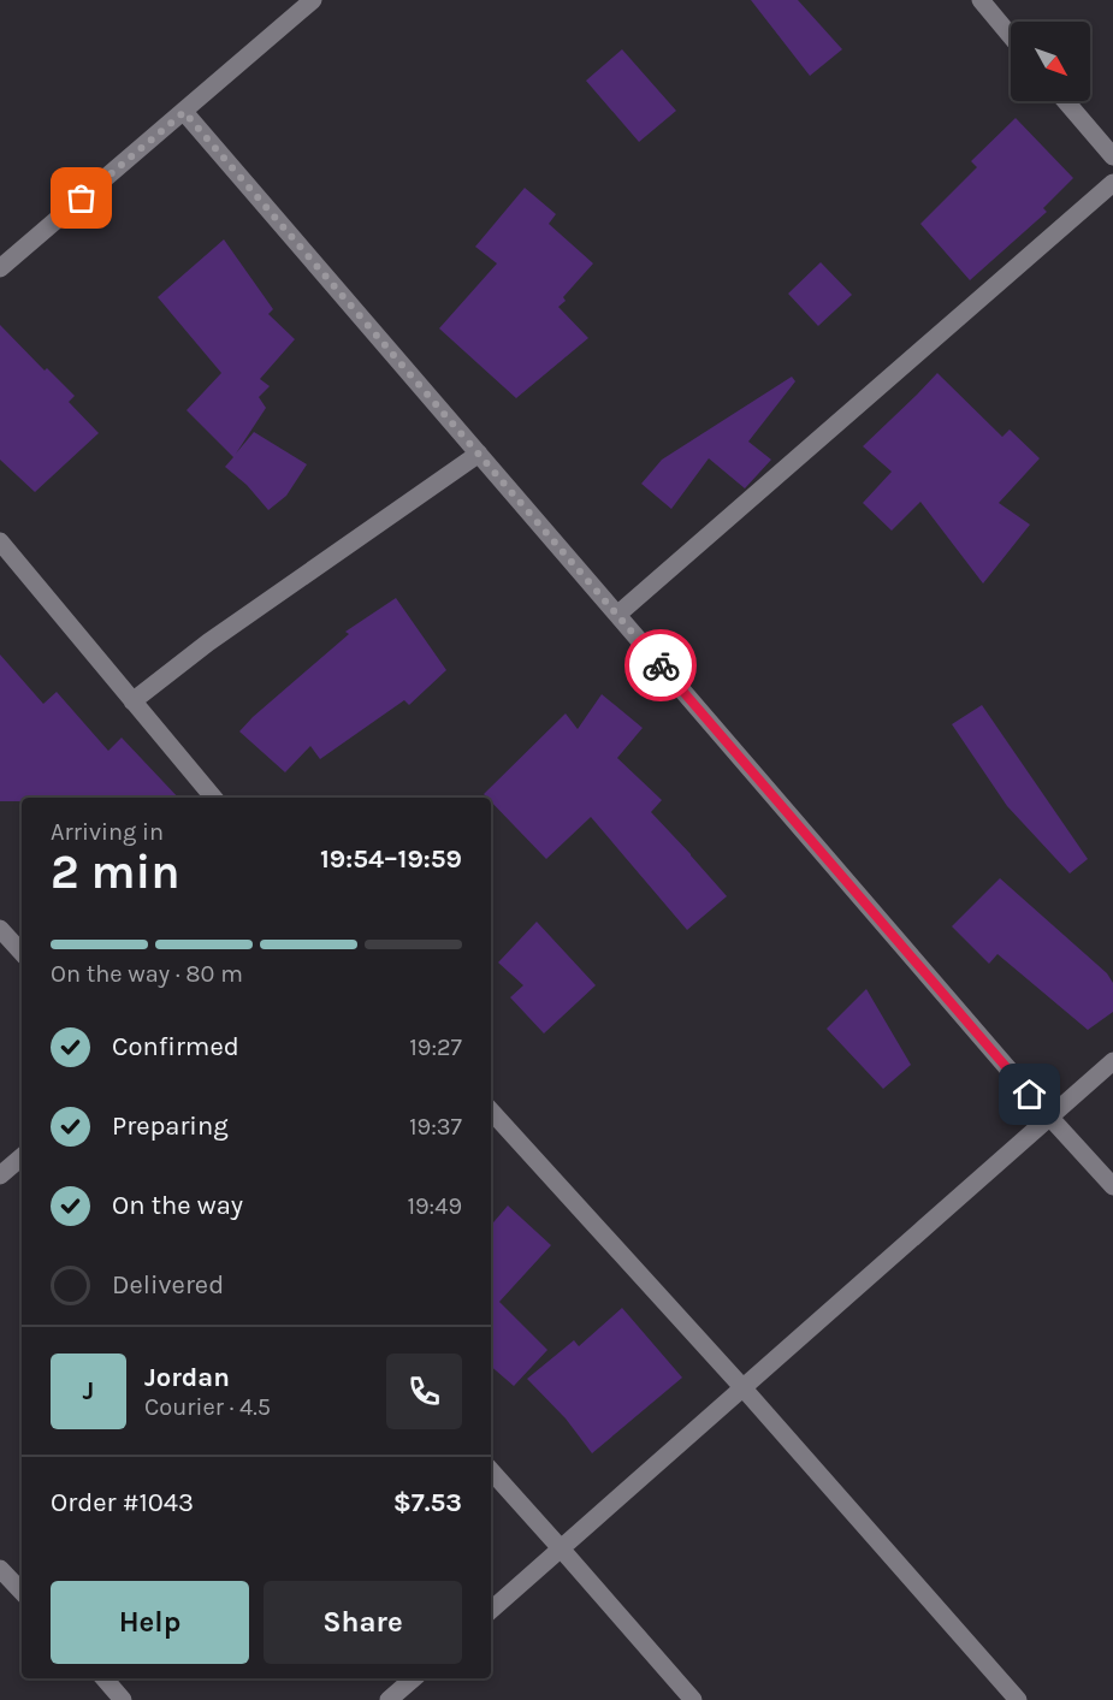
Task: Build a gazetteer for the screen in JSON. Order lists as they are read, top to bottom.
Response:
{
  "north": "bottom right",
  "page": {
    "heading": ["2 min", "Arriving in", "19:54–19:59"],
    "panel": [
      "Jordan",
      "Courier · 4.5",
      "Order #1043",
      "$7.53"
    ],
    "bar": "On the way · 80 m",
    "list": [
      ["Confirmed", "19:27"],
      ["Preparing", "19:37"],
      ["On the way", "19:49"],
      "Delivered"
    ],
    "round": "J",
    "buttons": ["Help", "Share"]
  }
}
